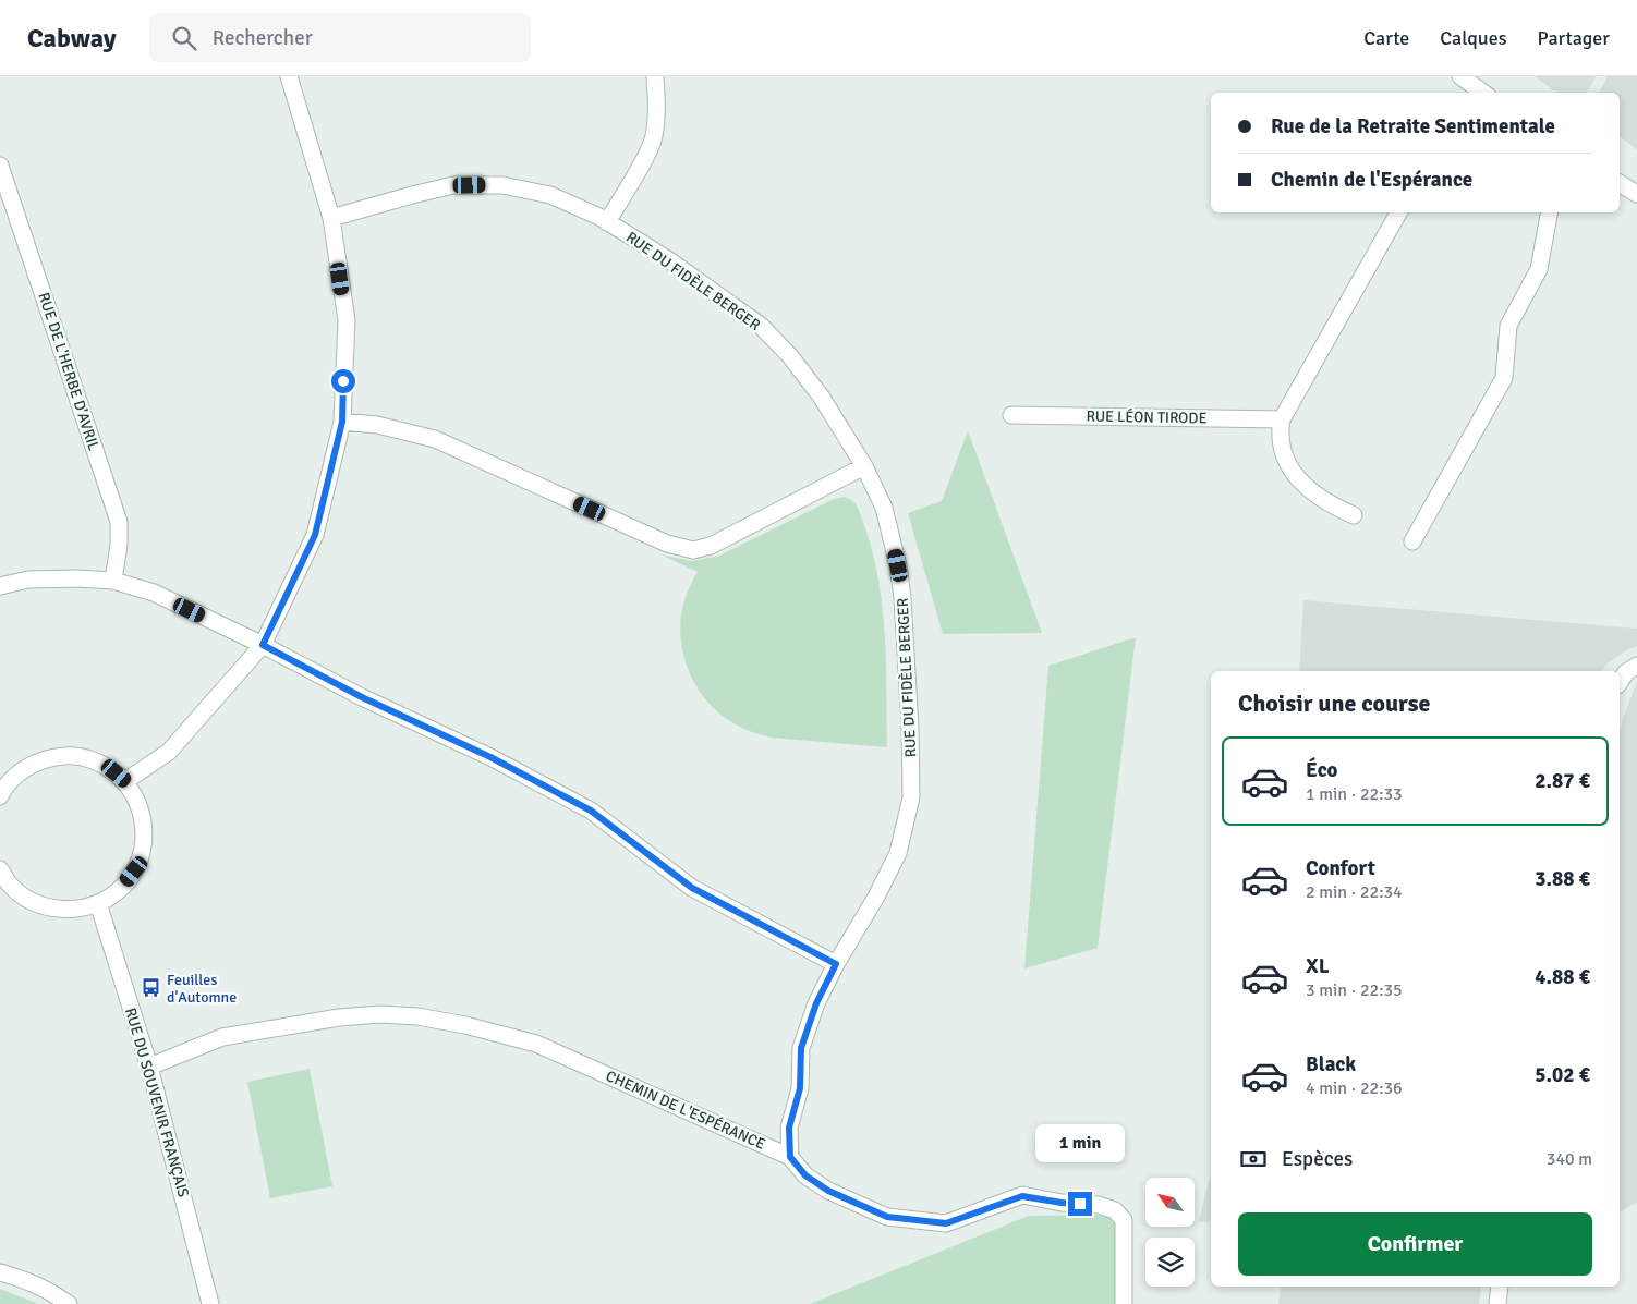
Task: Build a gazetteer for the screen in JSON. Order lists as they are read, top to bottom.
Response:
{
  "streets": {
    "street": [
      "RUE DU FIDÈLE BERGER",
      "RUE DE L'HERBE D'AVRIL",
      "RUE LÉON TIRODE",
      "RUE DU SOUVENIR FRANÇAIS",
      "CHEMIN DE L'ESPÉRANCE"
    ]
  },
  "crossings": [
    ["RUE DU FIDÈLE BERGER", "CHEMIN DE L'ESPÉRANCE"],
    ["RUE DU SOUVENIR FRANÇAIS", "CHEMIN DE L'ESPÉRANCE"]
  ],
  "places": {
    "bus stop": ["Feuilles d'Automne"]
  },
  "north": "top left",
  "page": {
    "header": "Cabway",
    "search": "Rechercher",
    "nav": ["Carte", "Calques", "Partager"],
    "banner": ["Rue de la Retraite Sentimentale", "Chemin de l'Espérance"],
    "heading": "Choisir une course",
    "list": [
      {
        "name": "Éco",
        "note": "1 min · 22:33",
        "value": "2.87 €"
      },
      {
        "name": "Confort",
        "note": "2 min · 22:34",
        "value": "3.88 €"
      },
      {
        "name": "XL",
        "note": "3 min · 22:35",
        "value": "4.88 €"
      },
      {
        "name": "Black",
        "note": "4 min · 22:36",
        "value": "5.02 €"
      }
    ],
    "bubble": "1 min",
    "pay": ["Espèces", "340 m"],
    "buttons": "Confirmer"
  }
}
